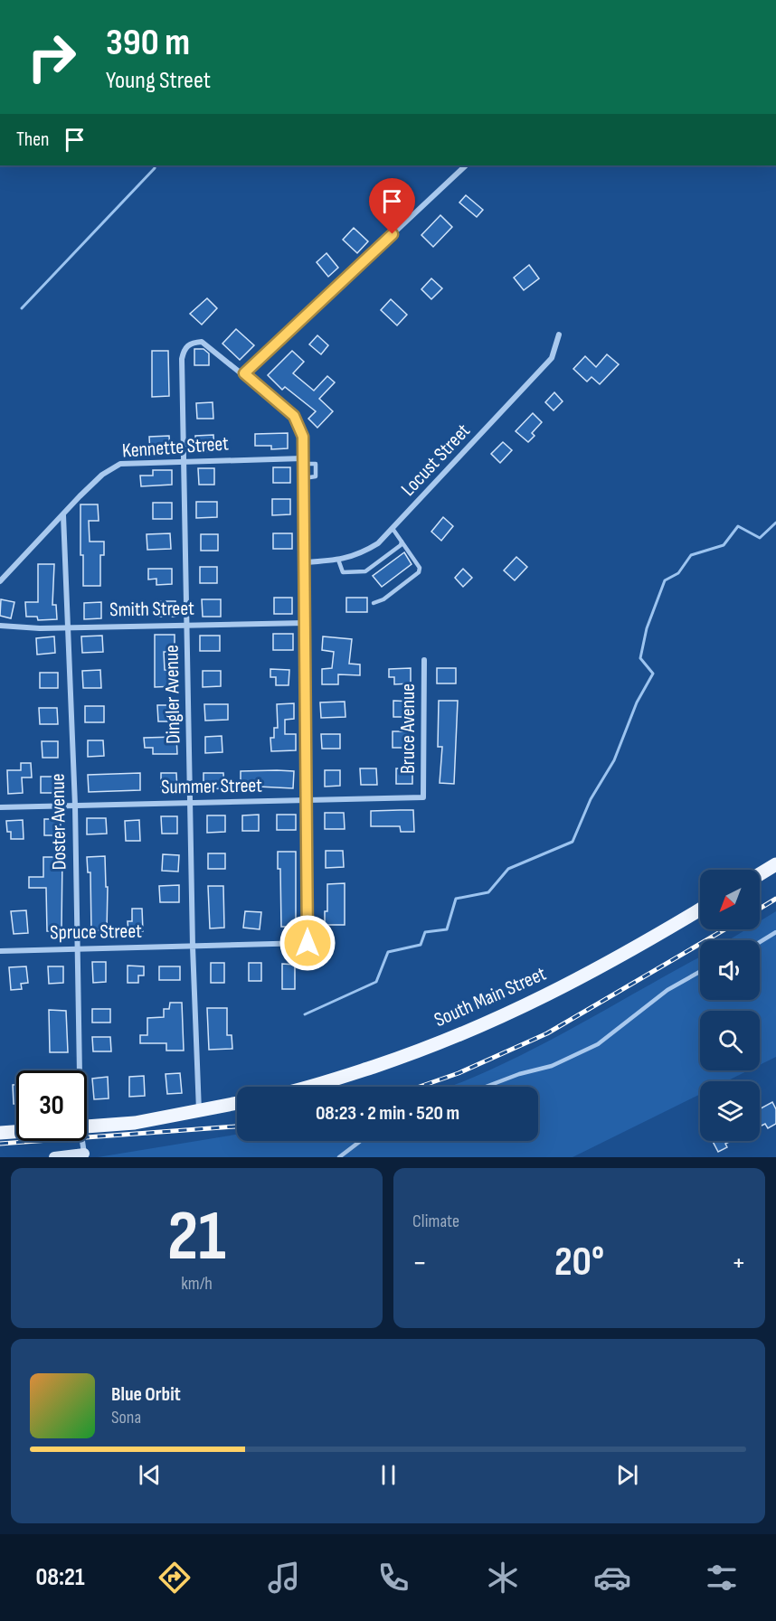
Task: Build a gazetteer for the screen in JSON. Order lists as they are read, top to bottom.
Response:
{
  "streets": {
    "main road": ["South Main Street"],
    "street": [
      "Kennette Street",
      "Locust Street",
      "Smith Street",
      "Dingler Avenue",
      "Bruce Avenue",
      "Summer Street",
      "Doster Avenue",
      "Spruce Street"
    ]
  },
  "crossings": [
    ["Kennette Street", "Dingler Avenue"],
    ["Kennette Street", "Doster Avenue"],
    ["Smith Street", "Dingler Avenue"],
    ["Smith Street", "Doster Avenue"],
    ["Dingler Avenue", "Summer Street"],
    ["Dingler Avenue", "Spruce Street"],
    ["Bruce Avenue", "Summer Street"],
    ["Summer Street", "Doster Avenue"],
    ["Summer Street", "Spruce Street"],
    ["Doster Avenue", "Spruce Street"]
  ],
  "north": "bottom left",
  "page": {
    "turn": ["390 m", "Young Street"],
    "then": "Then",
    "limit": "30",
    "trip": "08:23 · 2 min · 520 m",
    "tile": [
      ["21", "km/h"],
      "Climate"
    ],
    "heat": ["−", "20°", "+"],
    "song": ["Blue Orbit", "Sona"],
    "tabs": "08:21"
  }
}
